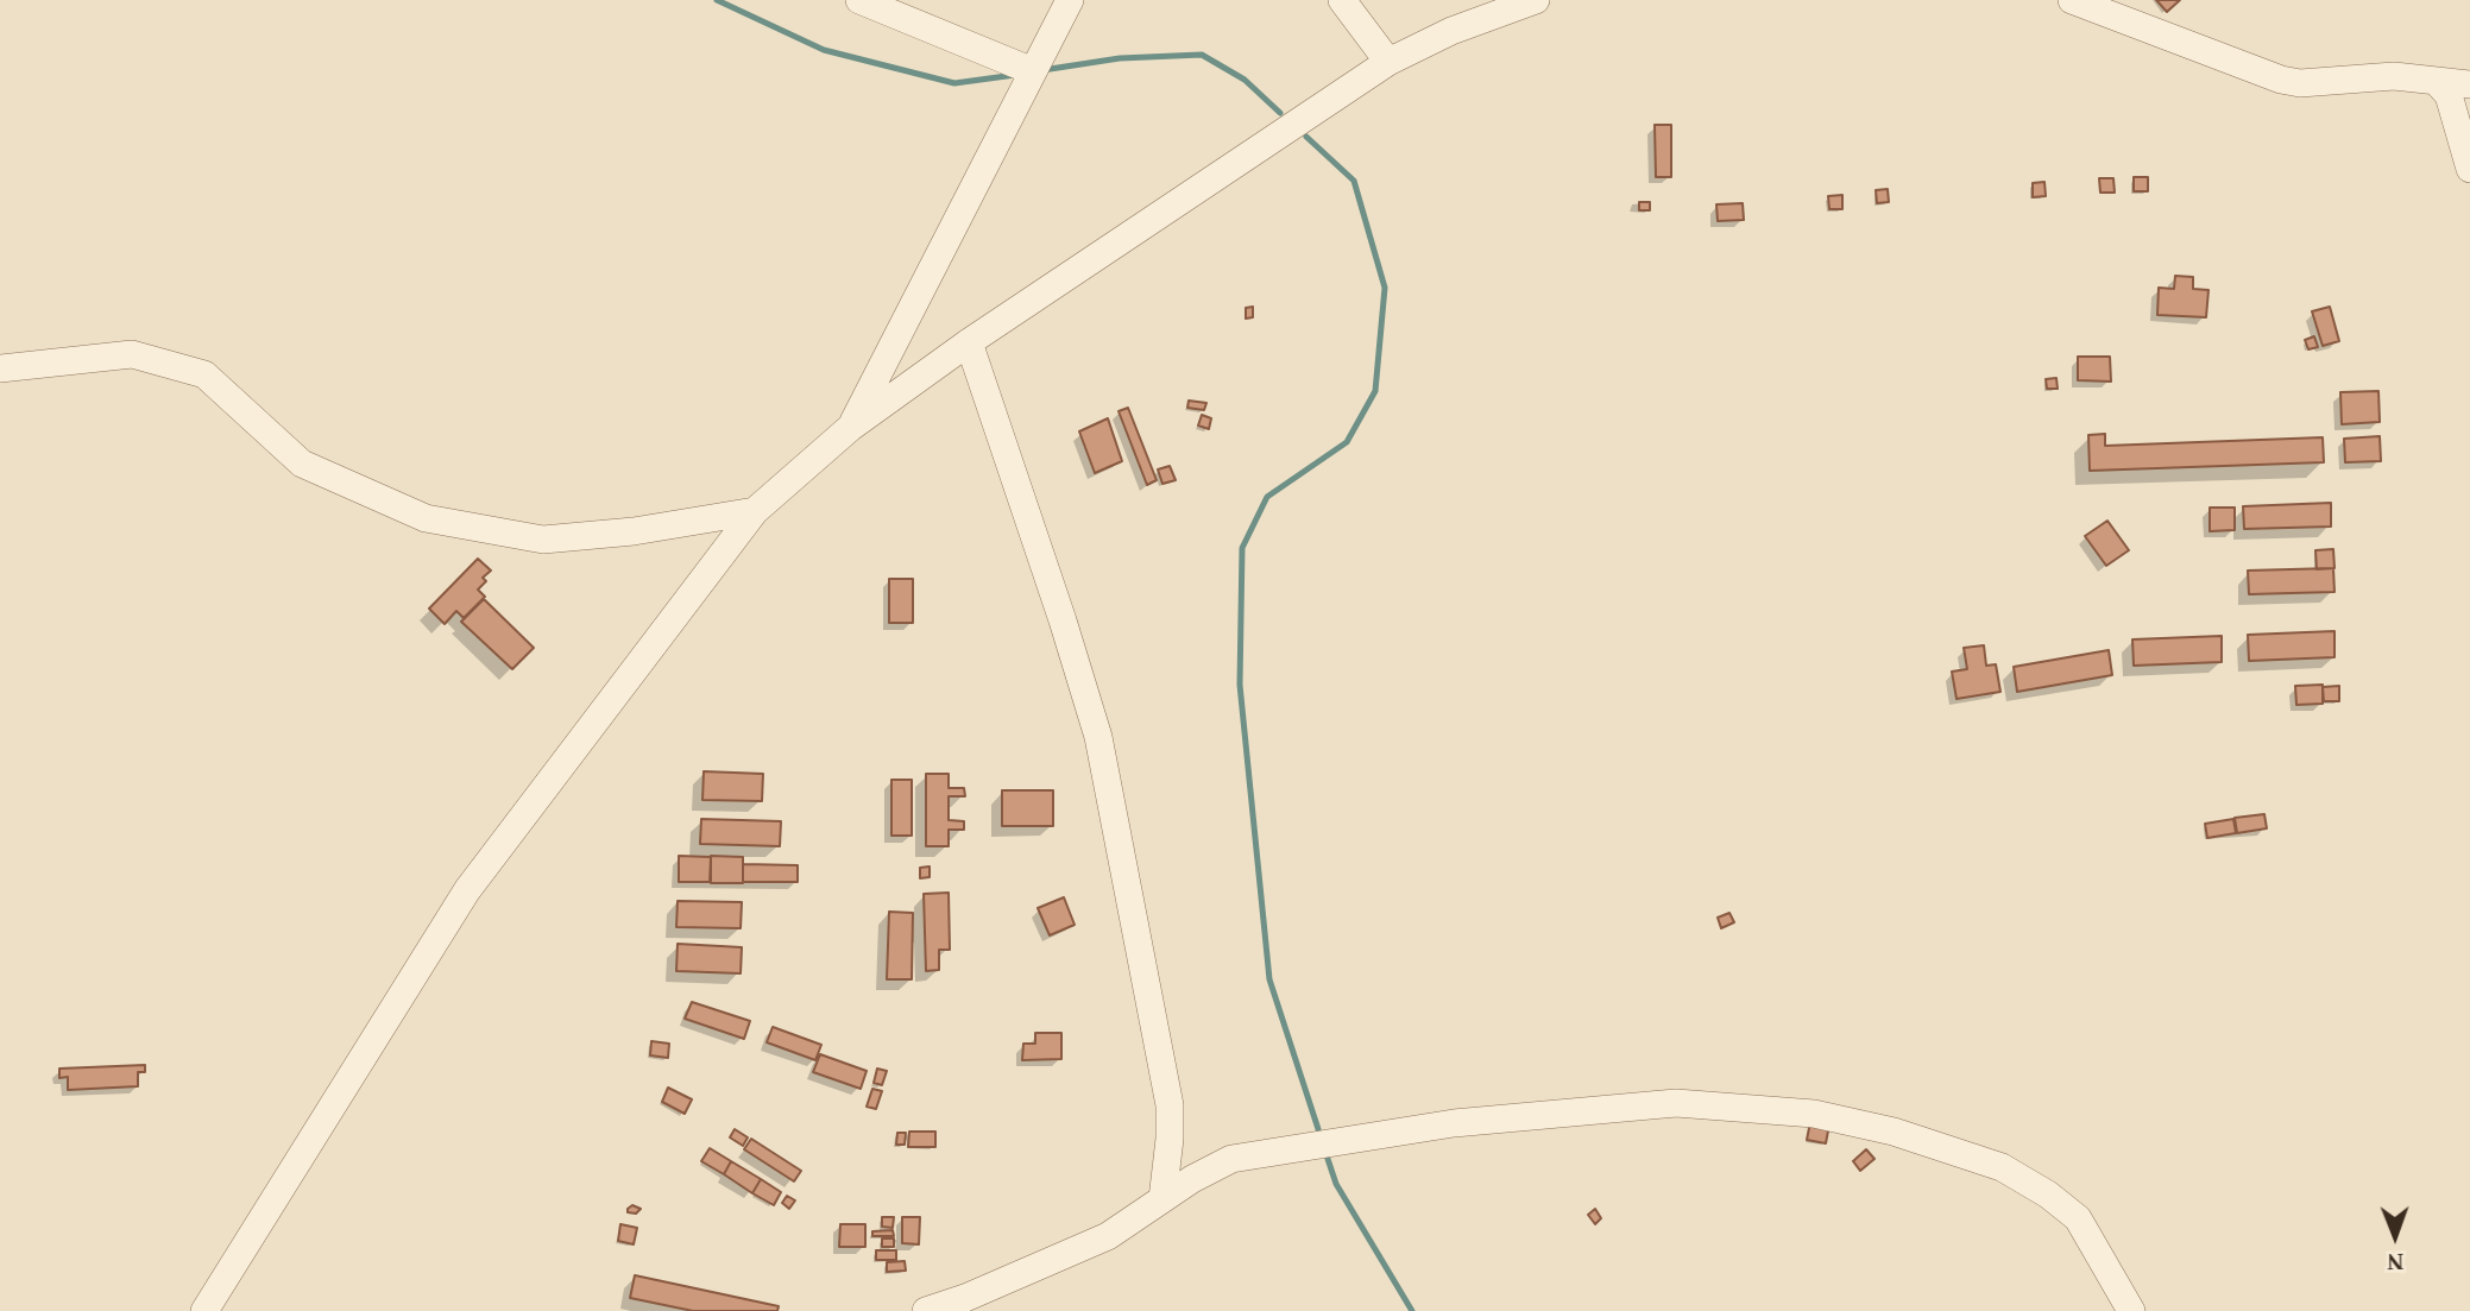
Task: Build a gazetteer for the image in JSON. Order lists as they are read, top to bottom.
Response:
{
  "north": "bottom"
}
